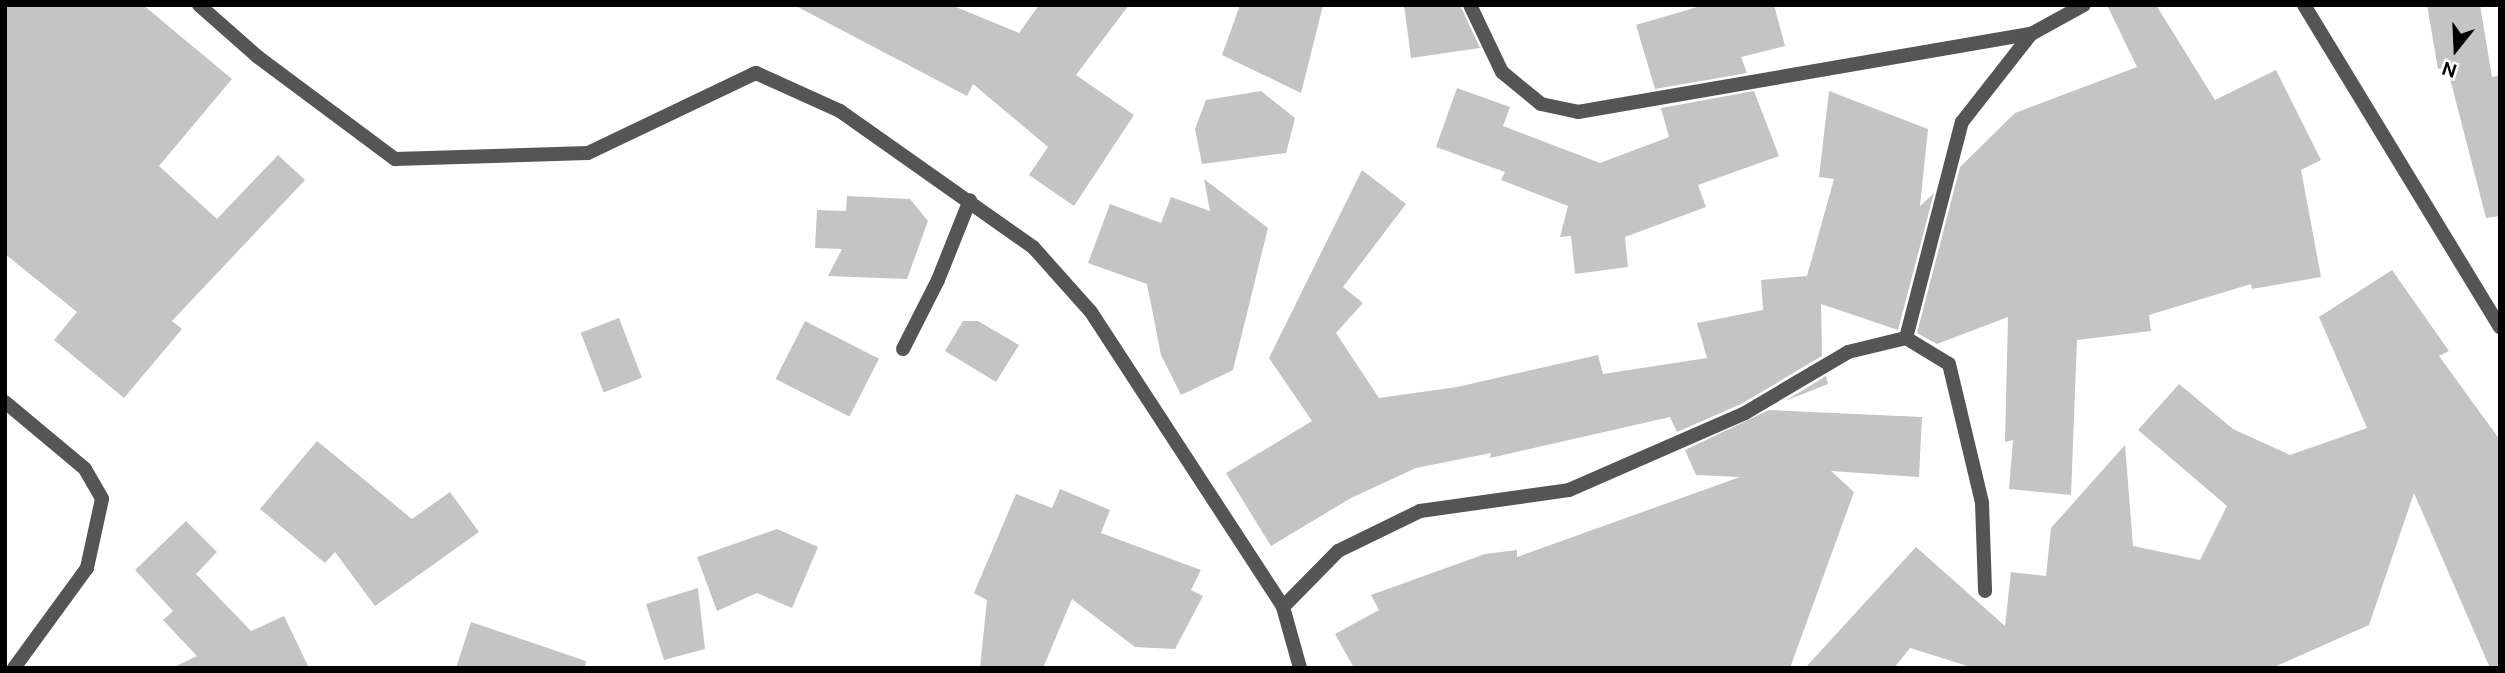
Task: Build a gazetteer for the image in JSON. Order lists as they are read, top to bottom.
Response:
{
  "north": "bottom"
}
